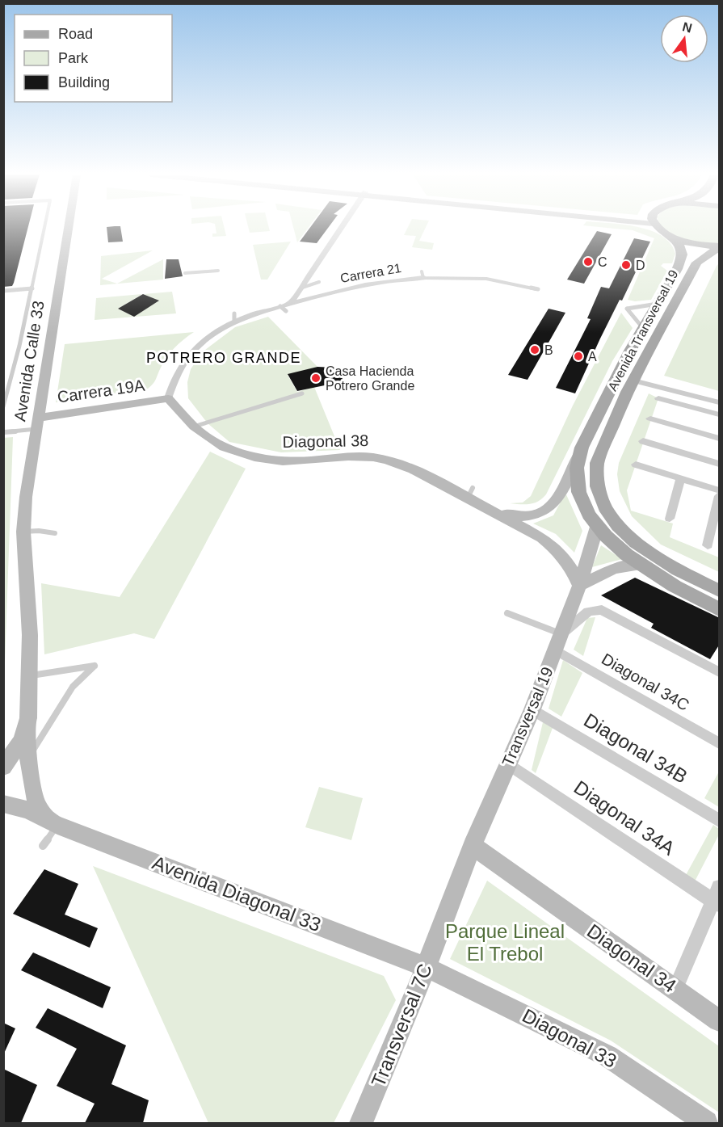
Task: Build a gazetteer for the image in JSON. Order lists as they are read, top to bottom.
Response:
{
  "streets": {
    "main road": [
      "Avenida Transversal 19",
      "Avenida Calle 33",
      "Carrera 19A",
      "Diagonal 38",
      "Transversal 19",
      "Avenida Diagonal 33",
      "Diagonal 34",
      "Transversal 7C",
      "Diagonal 33"
    ],
    "street": [
      "Carrera 21",
      "Diagonal 34C",
      "Diagonal 34B",
      "Diagonal 34A"
    ]
  },
  "crossings": [
    ["Carrera 21", "Carrera 19A"],
    ["Carrera 21", "Diagonal 38"],
    ["Avenida Transversal 19", "Diagonal 38"],
    ["Avenida Transversal 19", "Transversal 19"],
    ["Avenida Calle 33", "Carrera 19A"],
    ["Avenida Calle 33", "Avenida Diagonal 33"],
    ["Carrera 19A", "Diagonal 38"],
    ["Diagonal 38", "Transversal 19"],
    ["Diagonal 34C", "Transversal 19"],
    ["Transversal 19", "Diagonal 34B"],
    ["Transversal 19", "Diagonal 34A"],
    ["Transversal 19", "Diagonal 34"],
    ["Transversal 19", "Transversal 7C"],
    ["Avenida Diagonal 33", "Transversal 7C"],
    ["Avenida Diagonal 33", "Diagonal 33"],
    ["Diagonal 34", "Transversal 7C"],
    ["Transversal 7C", "Diagonal 33"]
  ],
  "districts": ["POTRERO GRANDE"],
  "parks": ["Parque Lineal El Trebol"],
  "places": [
    "C",
    "D",
    "B",
    "A",
    "Casa Hacienda Potrero Grande"
  ],
  "legend": ["Road", "Park", "Building"],
  "north": "top"
}
